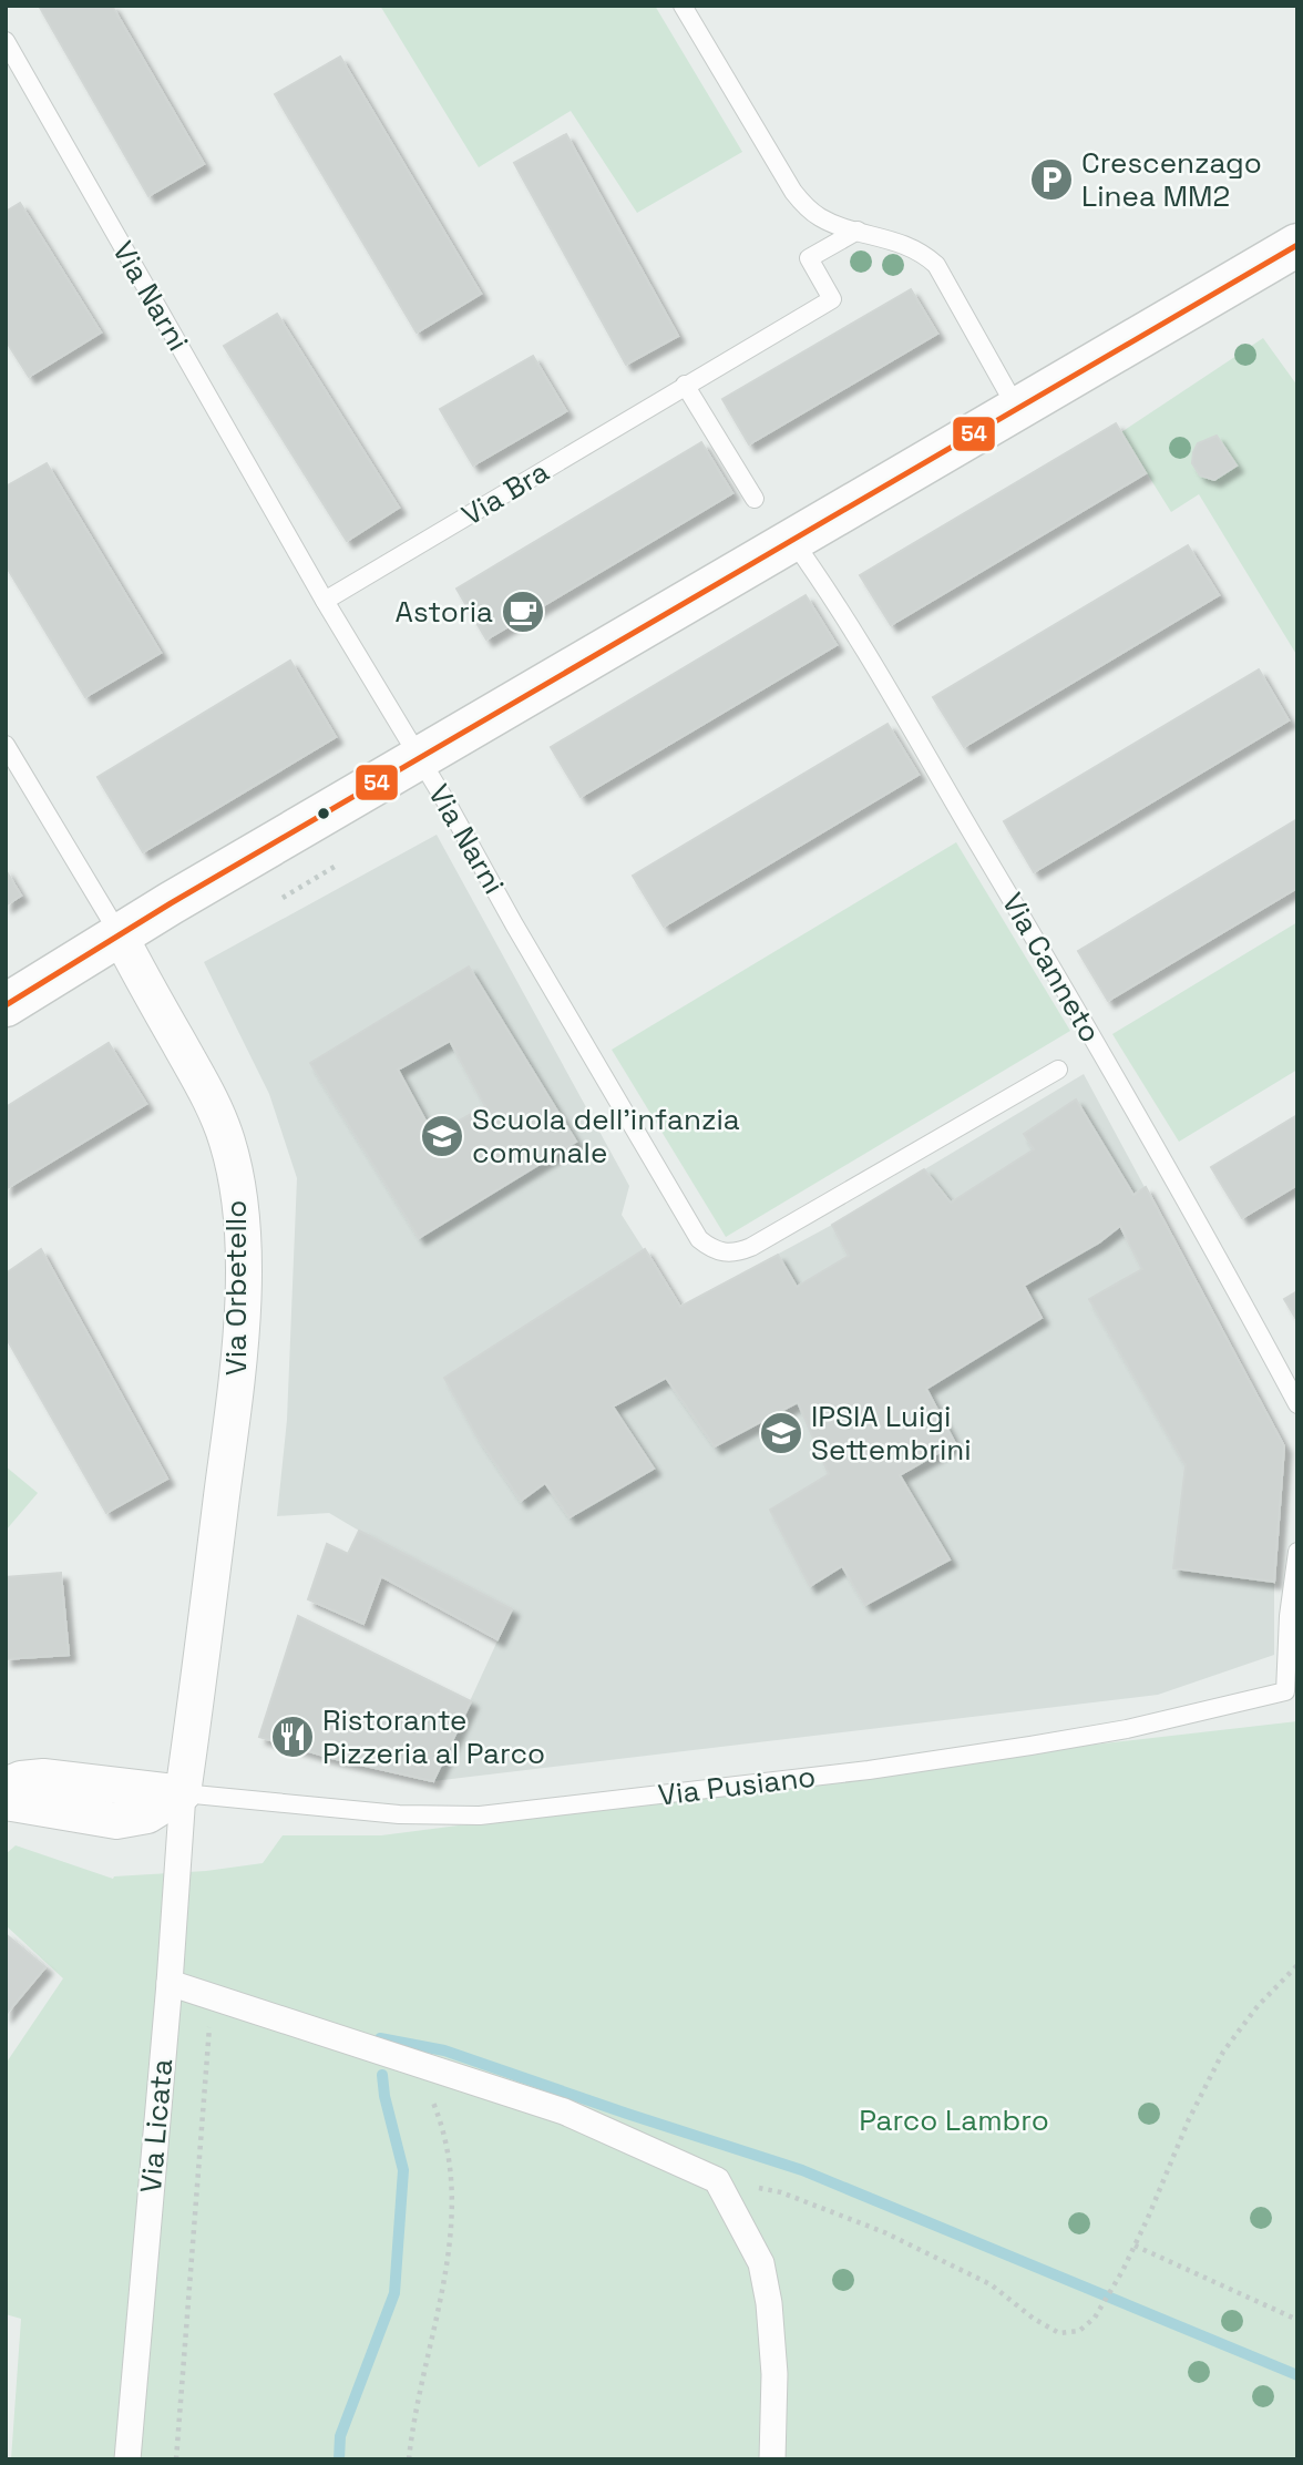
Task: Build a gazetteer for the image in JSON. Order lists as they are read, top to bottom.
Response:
{
  "streets": {
    "street": ["Via Orbetello", "Via Pusiano", "Via Licata"],
    "lane": ["Via Narni", "Via Bra", "Via Canneto"]
  },
  "crossings": [
    ["Via Narni", "Via Bra"],
    ["Via Orbetello", "Via Pusiano"],
    ["Via Orbetello", "Via Licata"],
    ["Via Pusiano", "Via Licata"]
  ],
  "parks": ["Parco Lambro"],
  "places": {
    "parking": ["Crescenzago Linea MM2"],
    "cafe": ["Astoria"],
    "school or university": ["Scuola dell'infanzia comunale", "IPSIA Luigi Settembrini"],
    "restaurant": ["Ristorante Pizzeria al Parco"]
  },
  "lines": ["transit line 54"]
}
